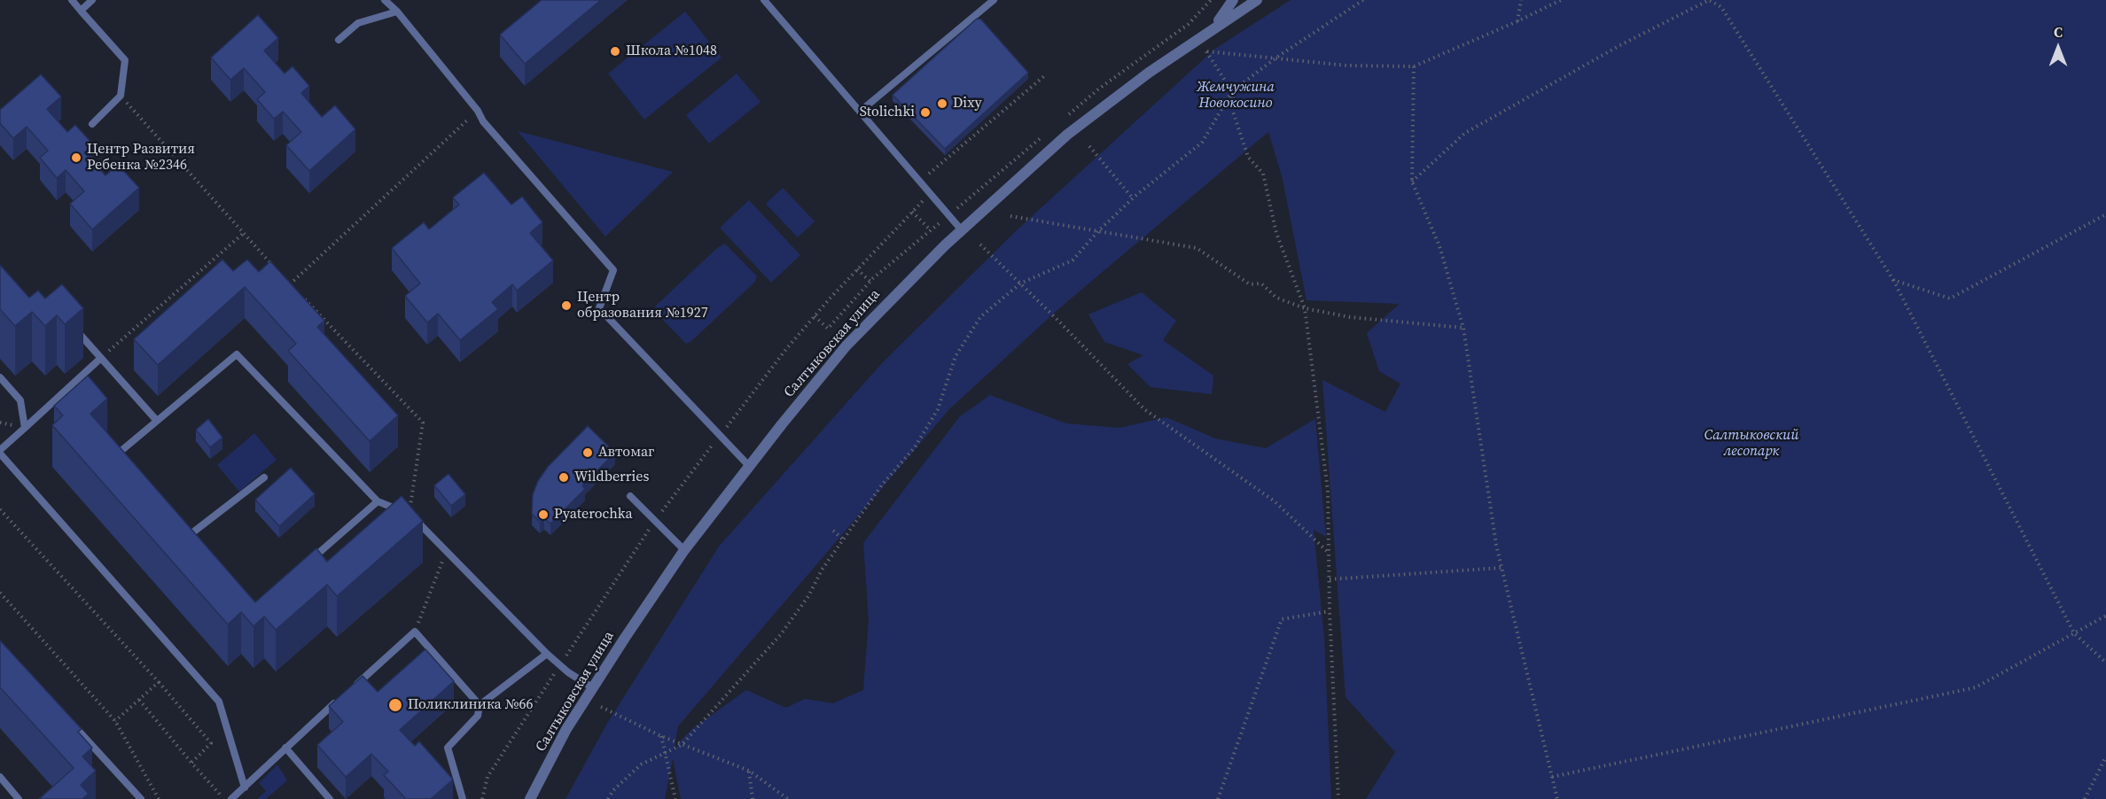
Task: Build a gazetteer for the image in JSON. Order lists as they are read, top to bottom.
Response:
{
  "streets": {
    "street": ["Салтыковская улица"]
  },
  "parks": ["Жемчужина Новокосино", "Салтыковский лесопарк"],
  "places": [
    "Школа №1048",
    "Dixy",
    "Stolichki",
    "Центр Развития Ребенка №2346",
    "Центр образования №1927",
    "Автомаг",
    "Wildberries",
    "Pyaterochka",
    "Поликлиника №66"
  ],
  "north": "top"
}
